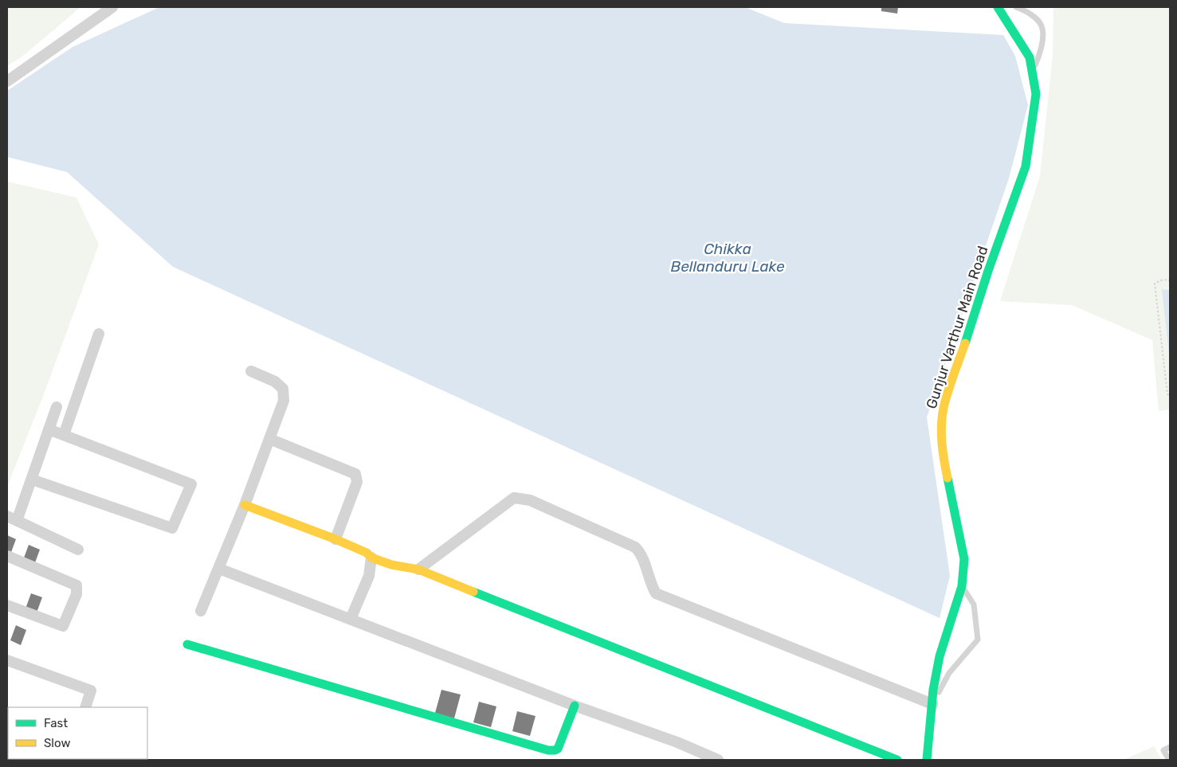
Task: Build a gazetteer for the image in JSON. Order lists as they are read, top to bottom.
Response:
{
  "streets": {
    "street": ["Gunjur Varthur Main Road"]
  },
  "water": ["Chikka Bellanduru Lake"],
  "legend": ["Fast", "Slow"]
}
